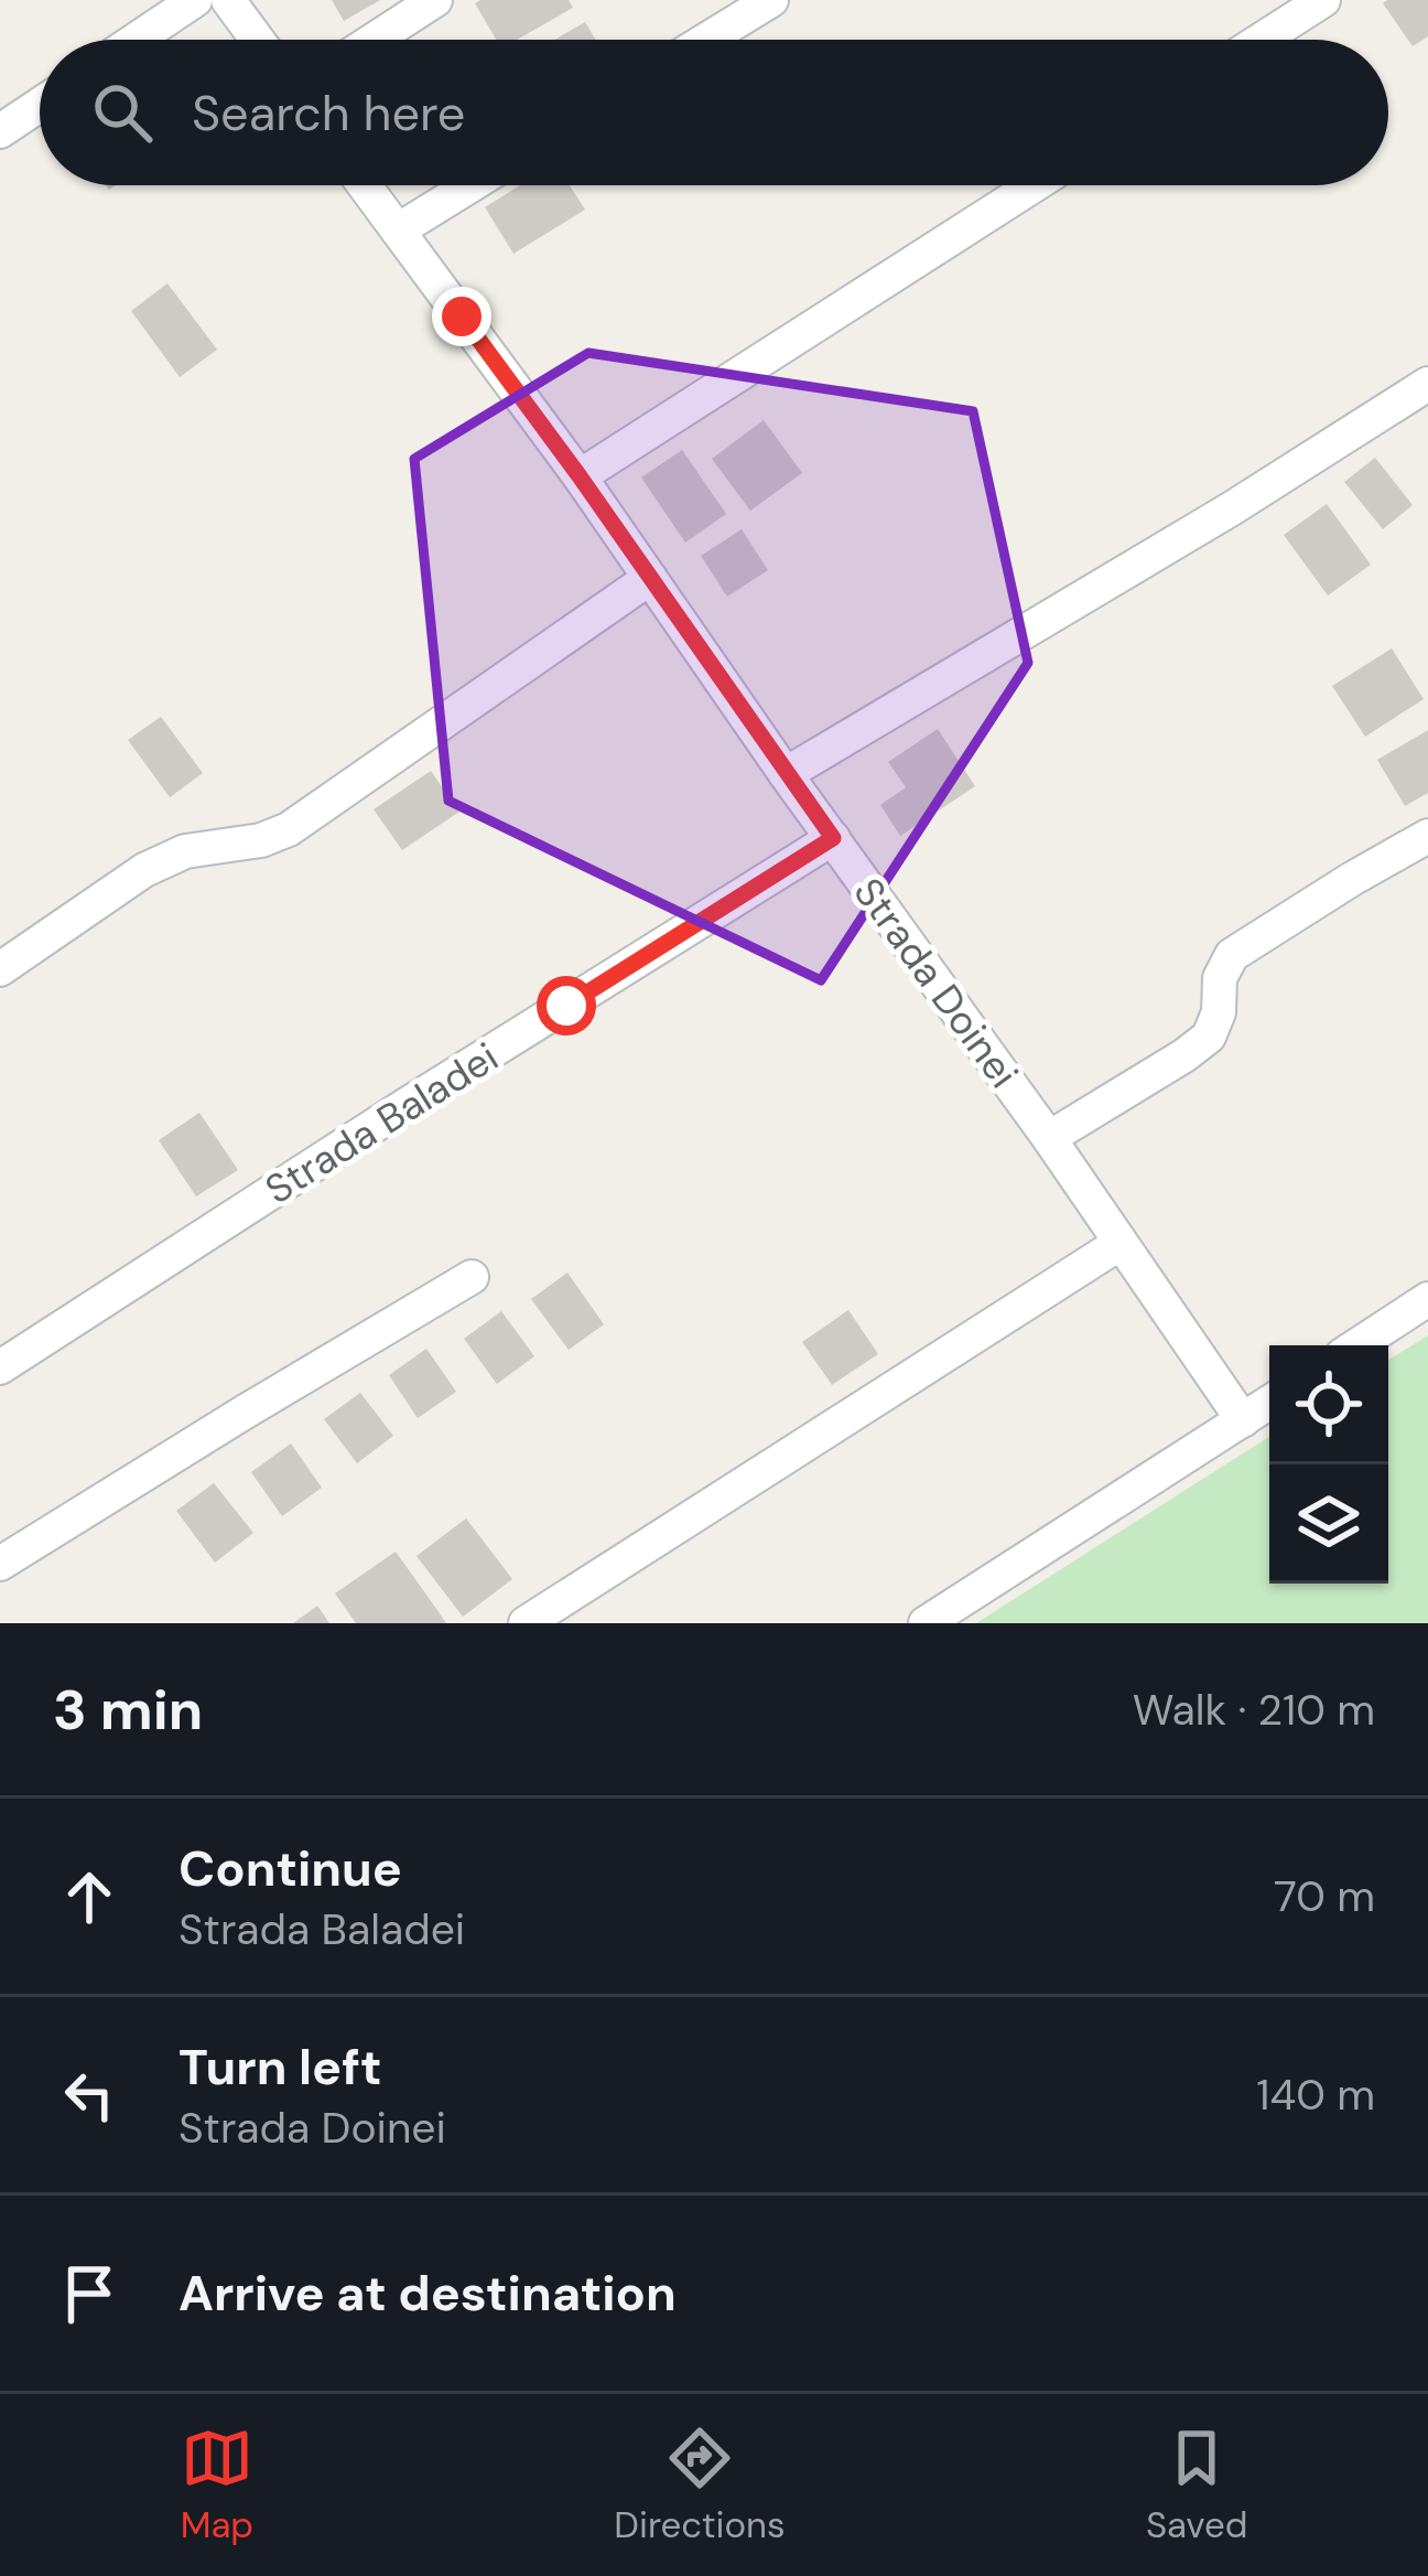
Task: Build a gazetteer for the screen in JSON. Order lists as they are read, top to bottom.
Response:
{
  "streets": {
    "street": ["Strada Doinei", "Strada Baladei"]
  },
  "crossings": [
    ["Strada Doinei", "Strada Baladei"]
  ],
  "page": {
    "search": "Search here",
    "heading": ["3 min", "Walk · 210 m"],
    "list": [
      ["Continue", "Strada Baladei", "70 m"],
      ["Turn left", "Strada Doinei", "140 m"],
      "Arrive at destination"
    ],
    "nav": ["Map", "Directions", "Saved"]
  }
}
